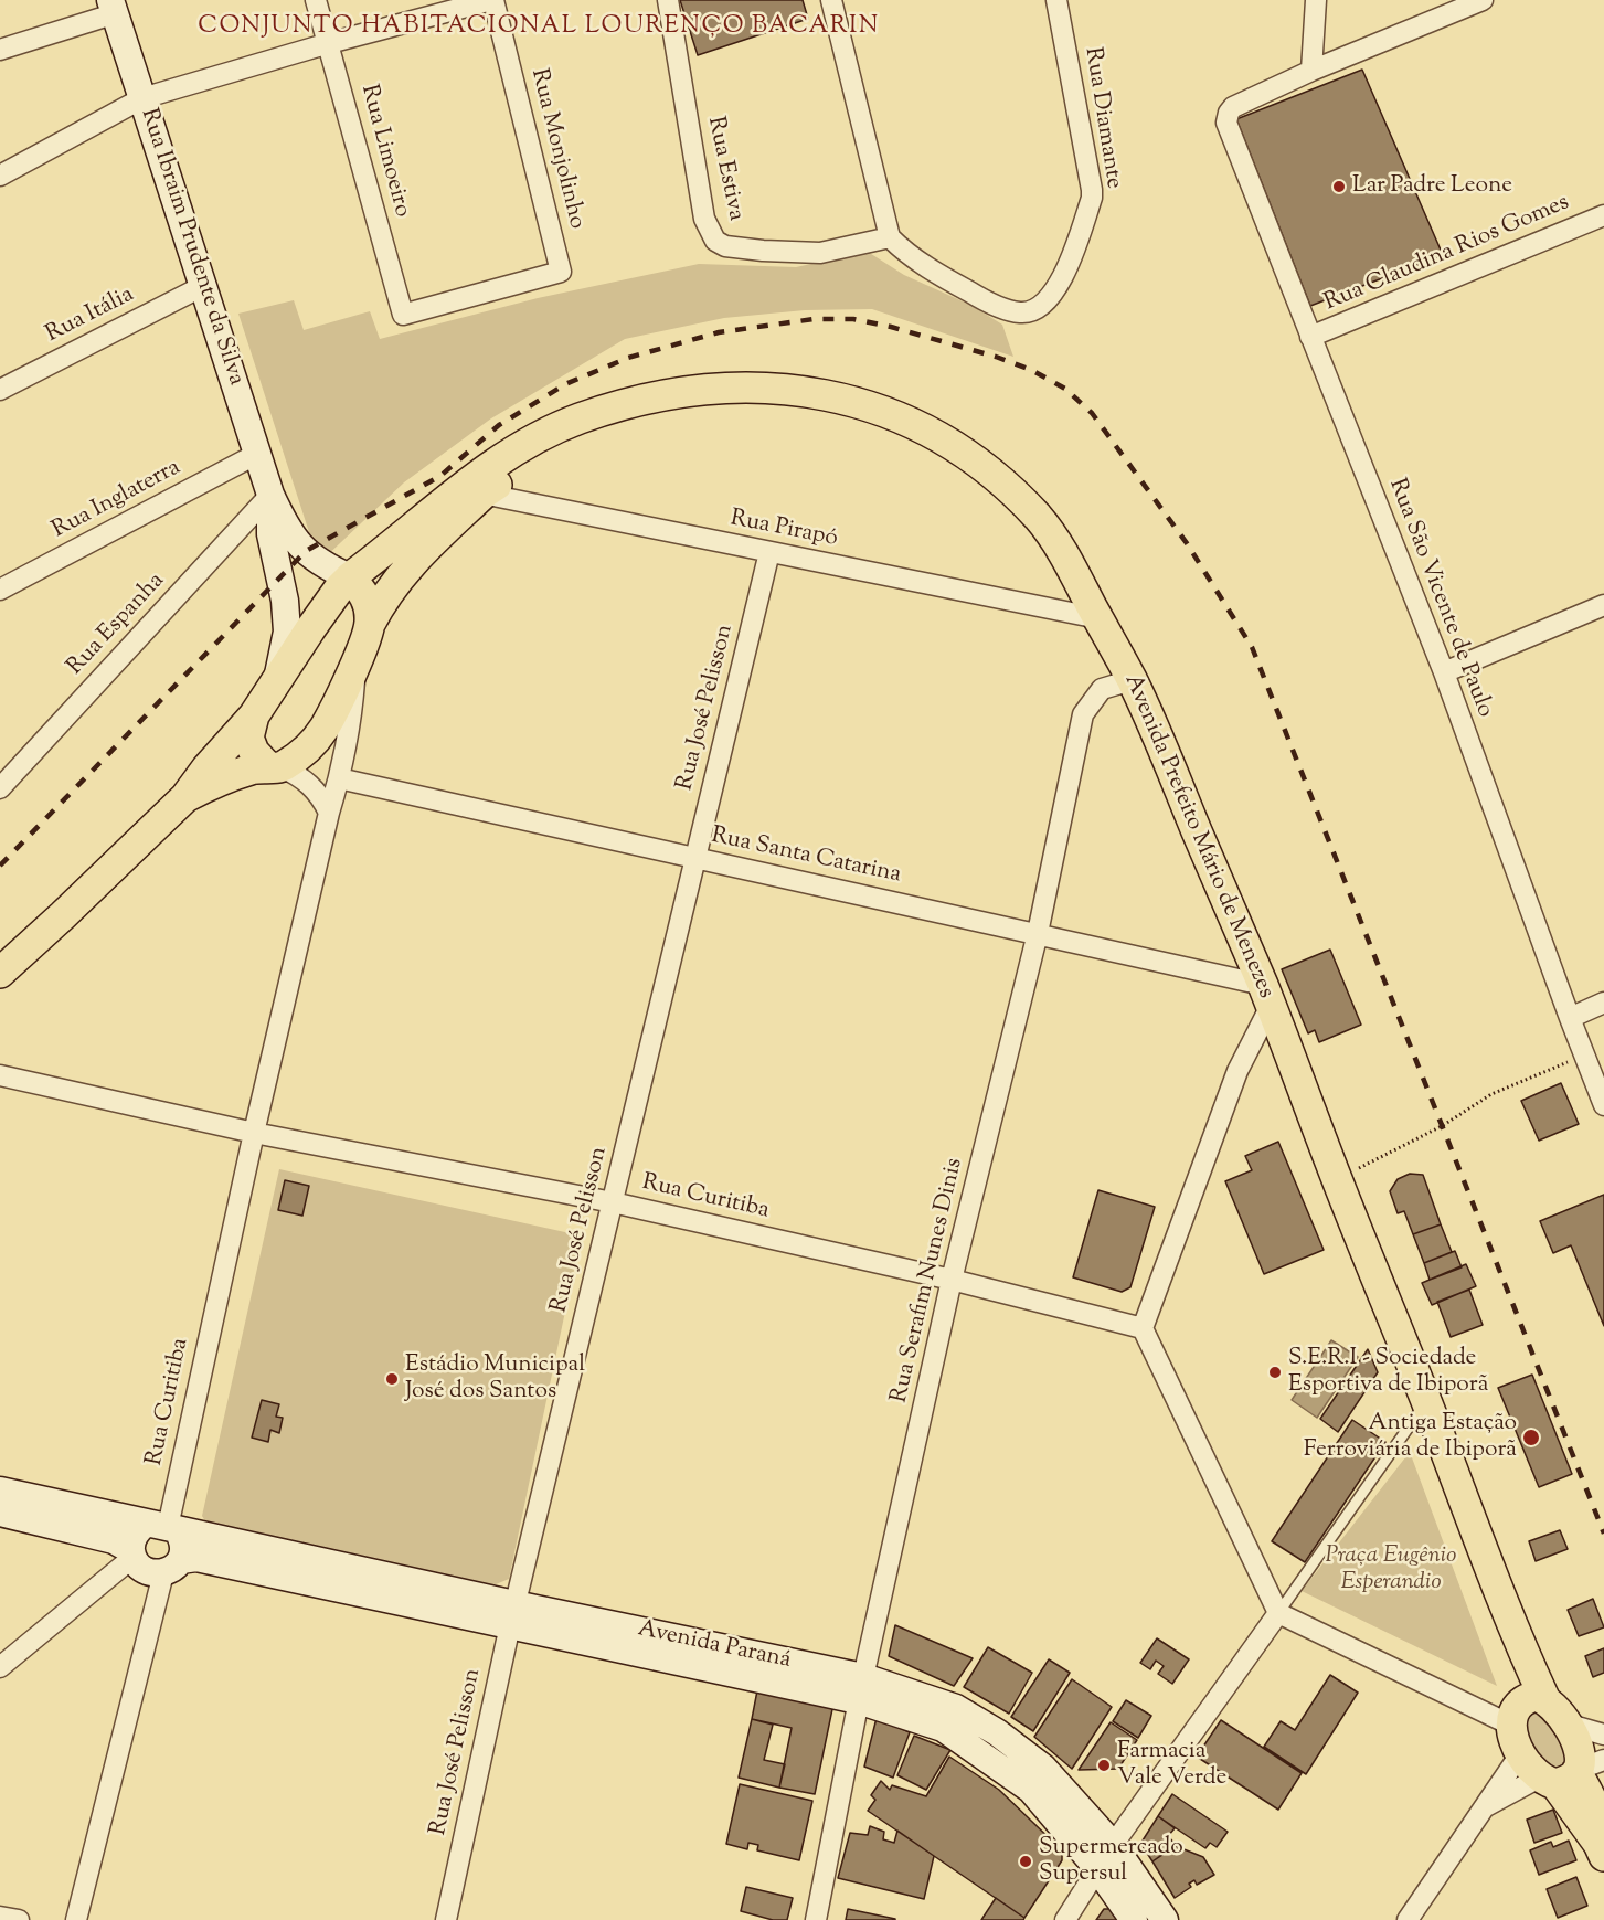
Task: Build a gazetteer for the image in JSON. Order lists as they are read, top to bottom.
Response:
{
  "streets": {
    "main road": ["Rua Ibraim Prudente da Silva", "Avenida Prefeito Mário de Menezes", "Avenida Paraná"],
    "street": [
      "Rua Diamante",
      "Rua Monjolinho",
      "Rua Limoeiro",
      "Rua Estiva",
      "Rua Claudina Rios Gomes",
      "Rua Itália",
      "Rua Inglaterra",
      "Rua Pirapó",
      "Rua São Vicente de Paulo",
      "Rua Espanha",
      "Rua José Pelisson",
      "Rua Santa Catarina",
      "Rua Curitiba",
      "Rua Serafim Nunes Dinis"
    ]
  },
  "crossings": [
    ["Rua Diamante", "Rua Estiva"],
    ["Rua Monjolinho", "Rua Limoeiro"],
    ["Rua Ibraim Prudente da Silva", "Rua Itália"],
    ["Rua Ibraim Prudente da Silva", "Rua Inglaterra"],
    ["Rua Ibraim Prudente da Silva", "Rua Espanha"],
    ["Rua Ibraim Prudente da Silva", "Avenida Prefeito Mário de Menezes"],
    ["Rua Claudina Rios Gomes", "Rua São Vicente de Paulo"],
    ["Rua Pirapó", "Rua José Pelisson"],
    ["Rua Pirapó", "Avenida Prefeito Mário de Menezes"],
    ["Rua José Pelisson", "Rua Santa Catarina"],
    ["Rua José Pelisson", "Rua Curitiba"],
    ["Rua José Pelisson", "Avenida Paraná"],
    ["Avenida Prefeito Mário de Menezes", "Rua Santa Catarina"],
    ["Avenida Prefeito Mário de Menezes", "Rua Serafim Nunes Dinis"],
    ["Rua Santa Catarina", "Rua Serafim Nunes Dinis"],
    ["Rua Curitiba", "Rua Serafim Nunes Dinis"],
    ["Rua Curitiba", "Avenida Paraná"],
    ["Rua Serafim Nunes Dinis", "Avenida Paraná"]
  ],
  "districts": ["CONJUNTO HABITACIONAL LOURENÇO BACARIN"],
  "parks": ["Praça Eugênio Esperandio"],
  "places": [
    "Lar Padre Leone",
    "S.E.R.I - Sociedade Esportiva de Ibiporã",
    "Estádio Municipal José dos Santos",
    "Antiga Estação Ferroviária de Ibiporã",
    "Farmacia Vale Verde",
    "Supermercado Supersul"
  ]
}
